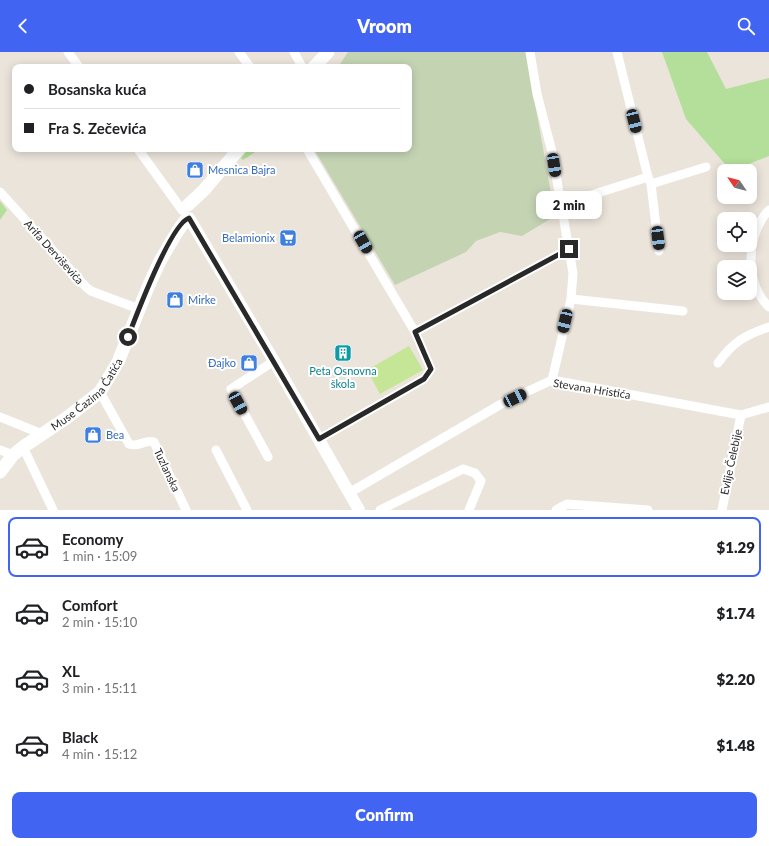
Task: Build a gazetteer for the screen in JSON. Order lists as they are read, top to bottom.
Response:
{
  "streets": {
    "main road": ["Muse Ćazima Ćatića"],
    "street": [
      "Arifa Derviševića",
      "Stevana Hristića",
      "Evlije Čelebije",
      "Tuzlanska"
    ]
  },
  "crossings": [
    ["Arifa Derviševića", "Muse Ćazima Ćatića"],
    ["Stevana Hristića", "Evlije Čelebije"],
    ["Muse Ćazima Ćatića", "Tuzlanska"]
  ],
  "places": {
    "shop": [
      "Mesnica Bajra",
      "Mirke",
      "Đajko",
      "Bea"
    ],
    "supermarket": ["Belamionix"],
    "building": ["Peta Osnovna škola"]
  },
  "north": "top left",
  "page": {
    "header": "Vroom",
    "banner": ["Bosanska kuća", "Fra S. Zečevića"],
    "bubble": "2 min",
    "list": [
      {
        "name": "Economy",
        "note": "1 min · 15:09",
        "value": "$1.29"
      },
      {
        "name": "Comfort",
        "note": "2 min · 15:10",
        "value": "$1.74"
      },
      {
        "name": "XL",
        "note": "3 min · 15:11",
        "value": "$2.20"
      },
      {
        "name": "Black",
        "note": "4 min · 15:12",
        "value": "$1.48"
      }
    ],
    "buttons": "Confirm"
  }
}
